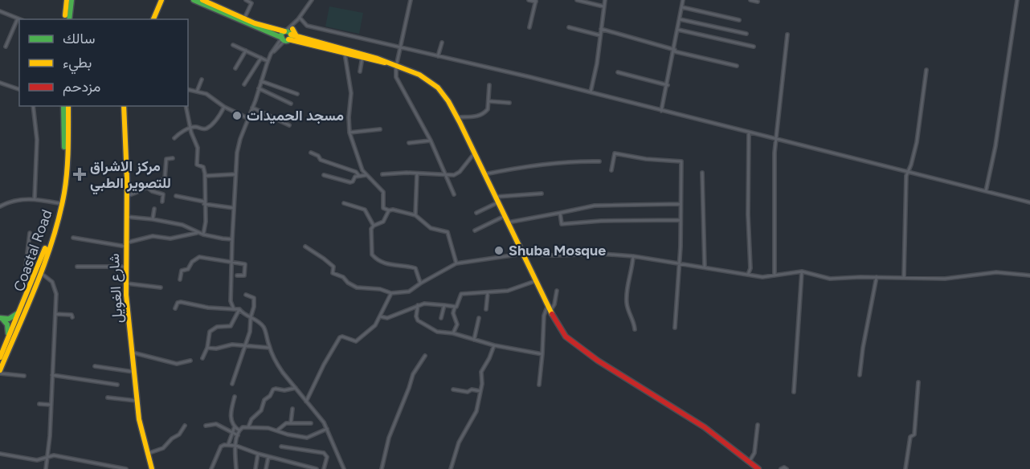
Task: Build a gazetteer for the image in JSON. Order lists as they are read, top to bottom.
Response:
{
  "streets": {
    "main road": ["Coastal Road", "شارع الغويل"]
  },
  "places": {
    "other": ["مسجد الحميدات", "Shuba Mosque"],
    "health": ["مركز الاشراق للتصوير الطبي"]
  },
  "legend": ["سالك", "بطيء", "مزدحم"]
}
